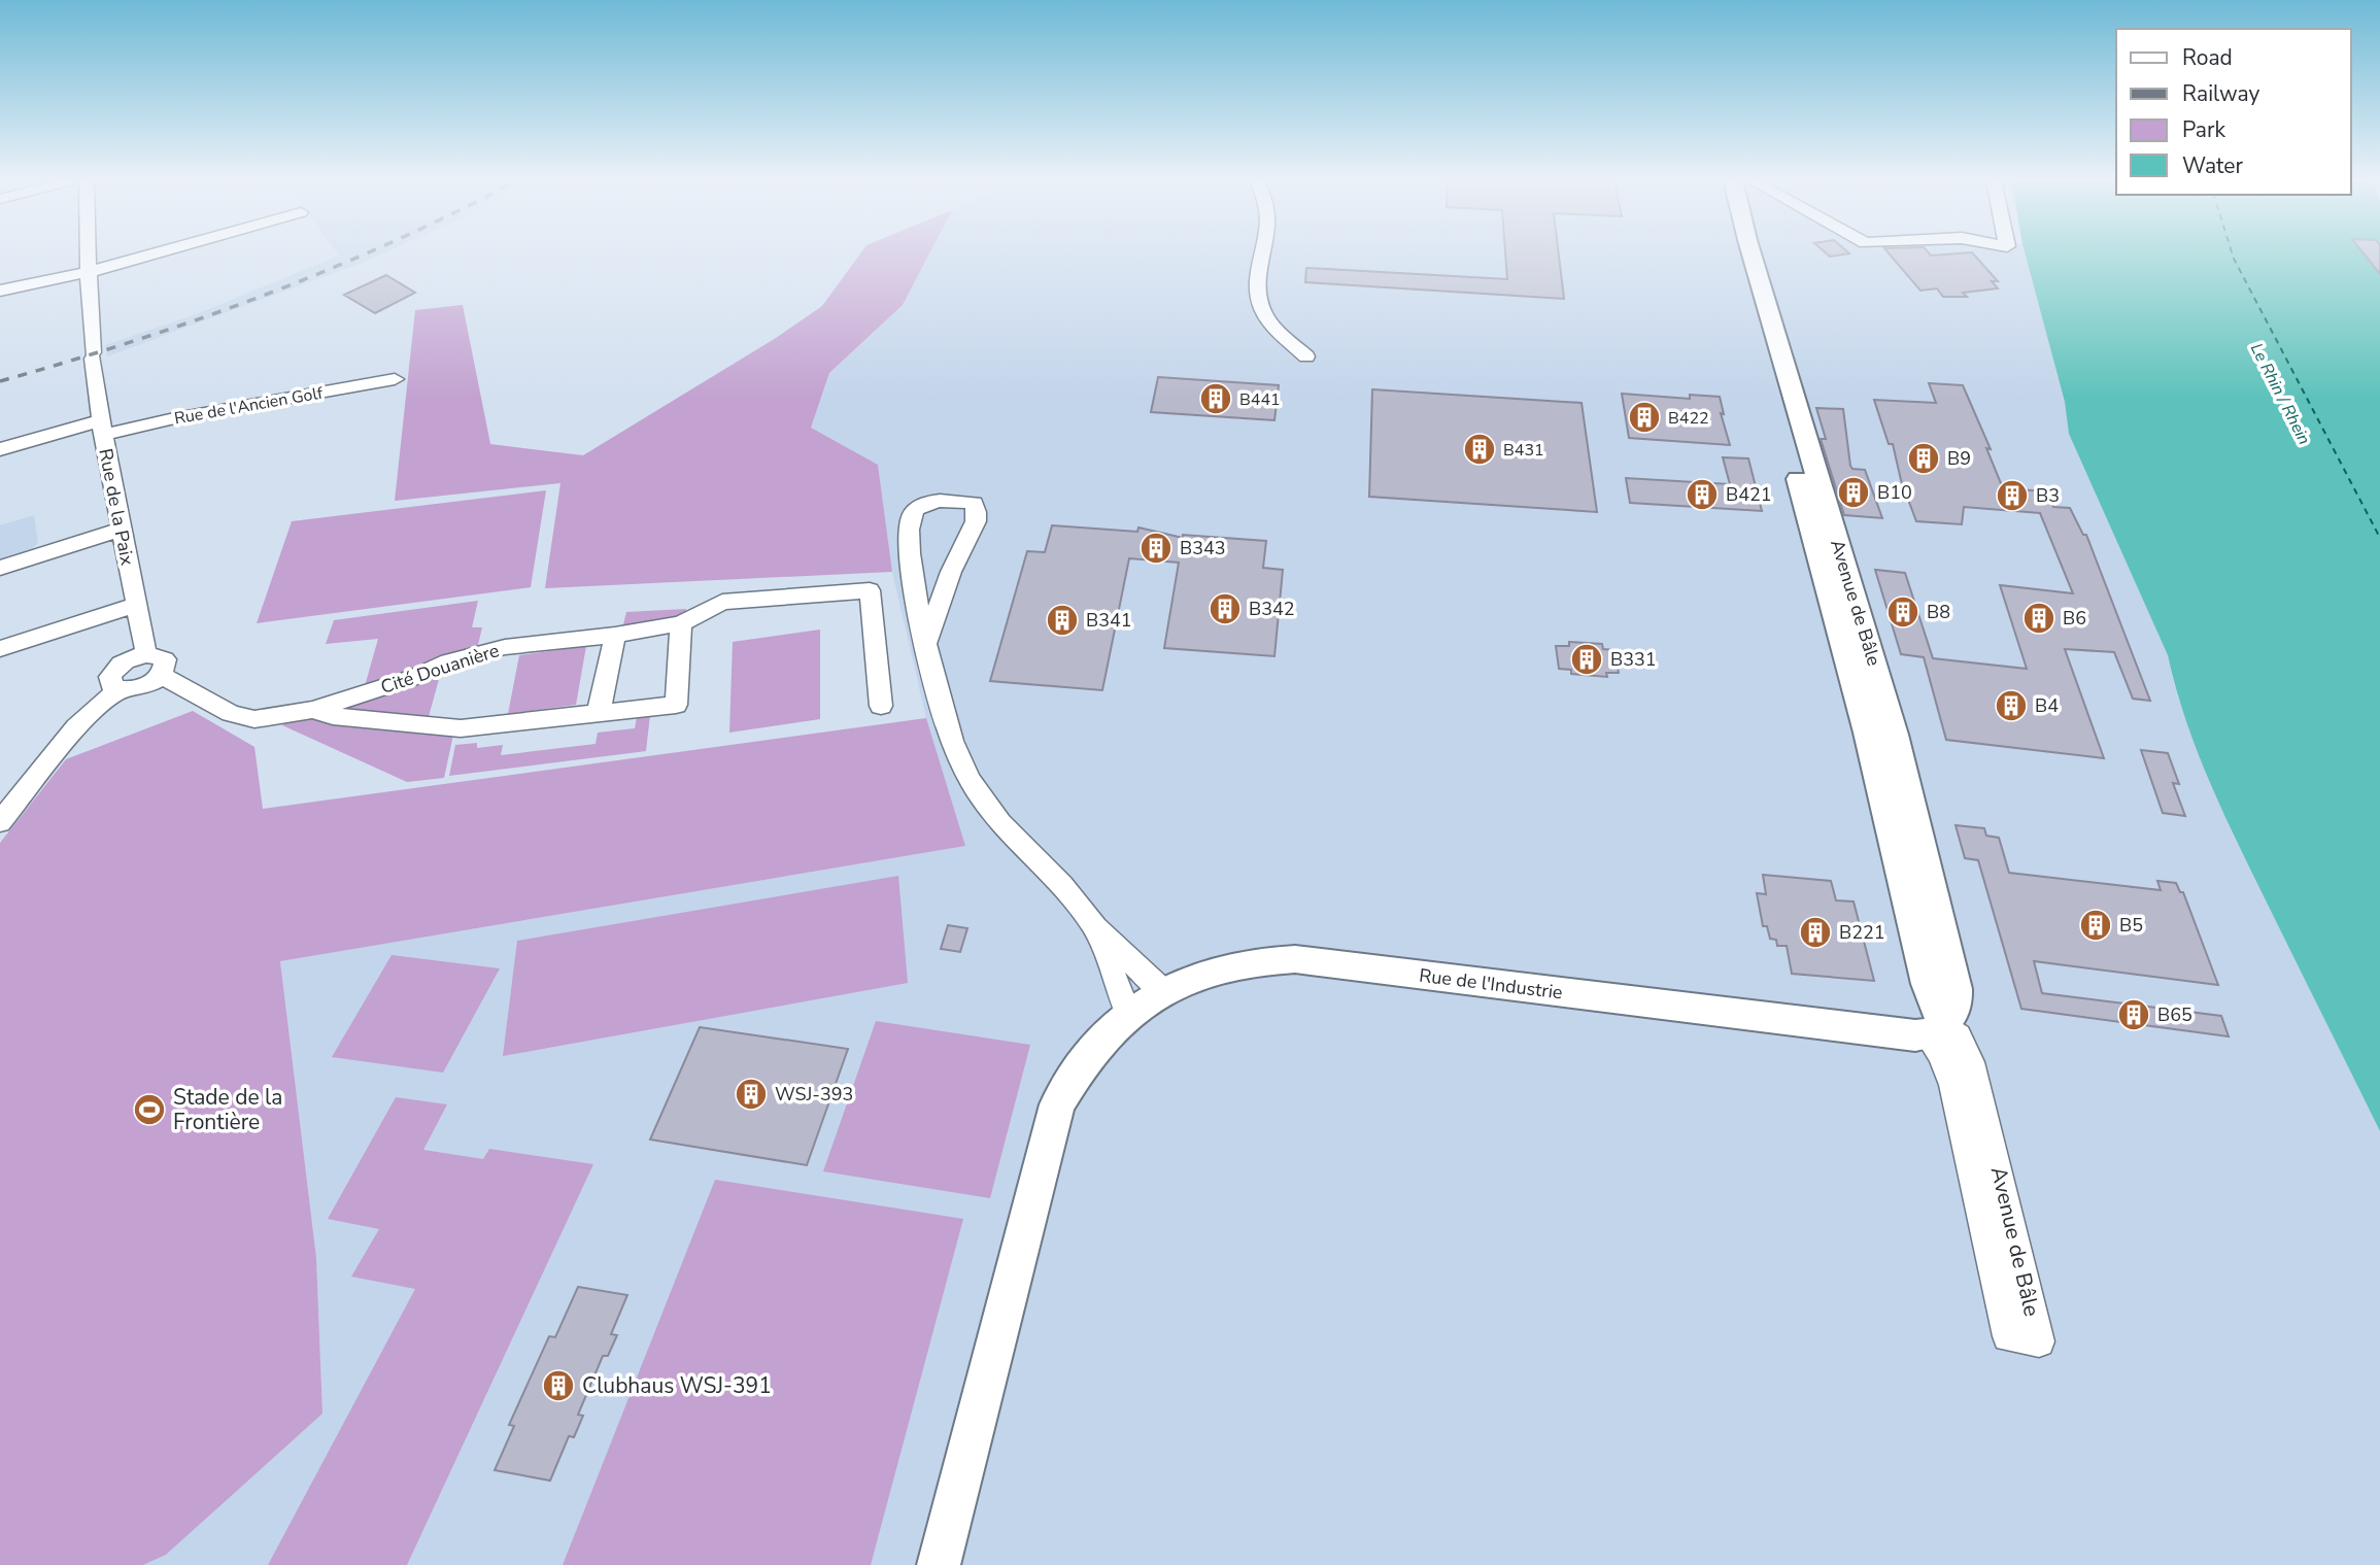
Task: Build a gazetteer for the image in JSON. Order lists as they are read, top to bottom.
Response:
{
  "streets": {
    "main road": ["Avenue de Bâle", "Rue de l'Industrie"],
    "street": ["Rue de l'Ancien Golf", "Rue de la Paix", "Cité Douanière"]
  },
  "crossings": [
    ["Rue de l'Ancien Golf", "Rue de la Paix"],
    ["Avenue de Bâle", "Rue de l'Industrie"]
  ],
  "water": ["Le Rhin / Rhein"],
  "places": {
    "building": [
      "B441",
      "B422",
      "B431",
      "B9",
      "B10",
      "B421",
      "B3",
      "B343",
      "B342",
      "B8",
      "B6",
      "B341",
      "B331",
      "B4",
      "B5",
      "B221",
      "B65",
      "WSJ-393",
      "Clubhaus WSJ-391"
    ],
    "sports": ["Stade de la Frontière"]
  },
  "legend": [
    "Road",
    "Railway",
    "Park",
    "Water"
  ]
}
